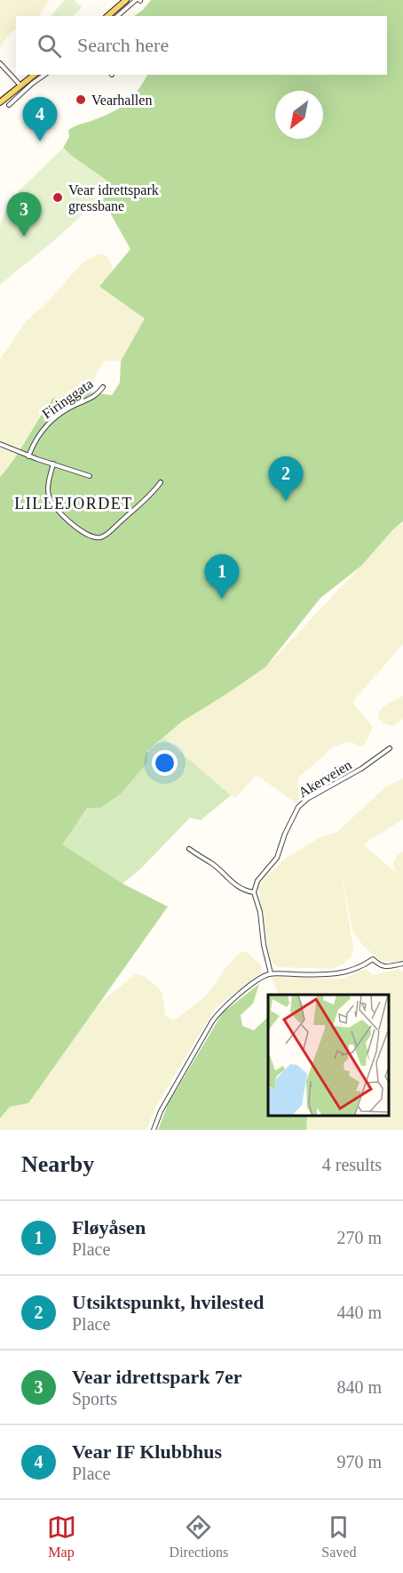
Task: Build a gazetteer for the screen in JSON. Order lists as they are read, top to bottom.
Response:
{
  "streets": {
    "street": ["Firinggata", "Akerveien"]
  },
  "districts": ["LILLEJORDET"],
  "places": ["Vearhallen", "Vear idrettspark gressbane"],
  "north": "bottom left",
  "page": {
    "search": "Search here",
    "pins": [
      "4",
      "3",
      "2",
      "1"
    ],
    "heading": ["Nearby", "4 results"],
    "list": [
      {
        "mark": "1",
        "name": "Fløyåsen",
        "note": "Place",
        "value": "270 m"
      },
      {
        "mark": "2",
        "name": "Utsiktspunkt, hvilested",
        "note": "Place",
        "value": "440 m"
      },
      {
        "mark": "3",
        "name": "Vear idrettspark 7er",
        "note": "Sports",
        "value": "840 m"
      },
      {
        "mark": "4",
        "name": "Vear IF Klubbhus",
        "note": "Place",
        "value": "970 m"
      }
    ],
    "nav": ["Map", "Directions", "Saved"]
  }
}
